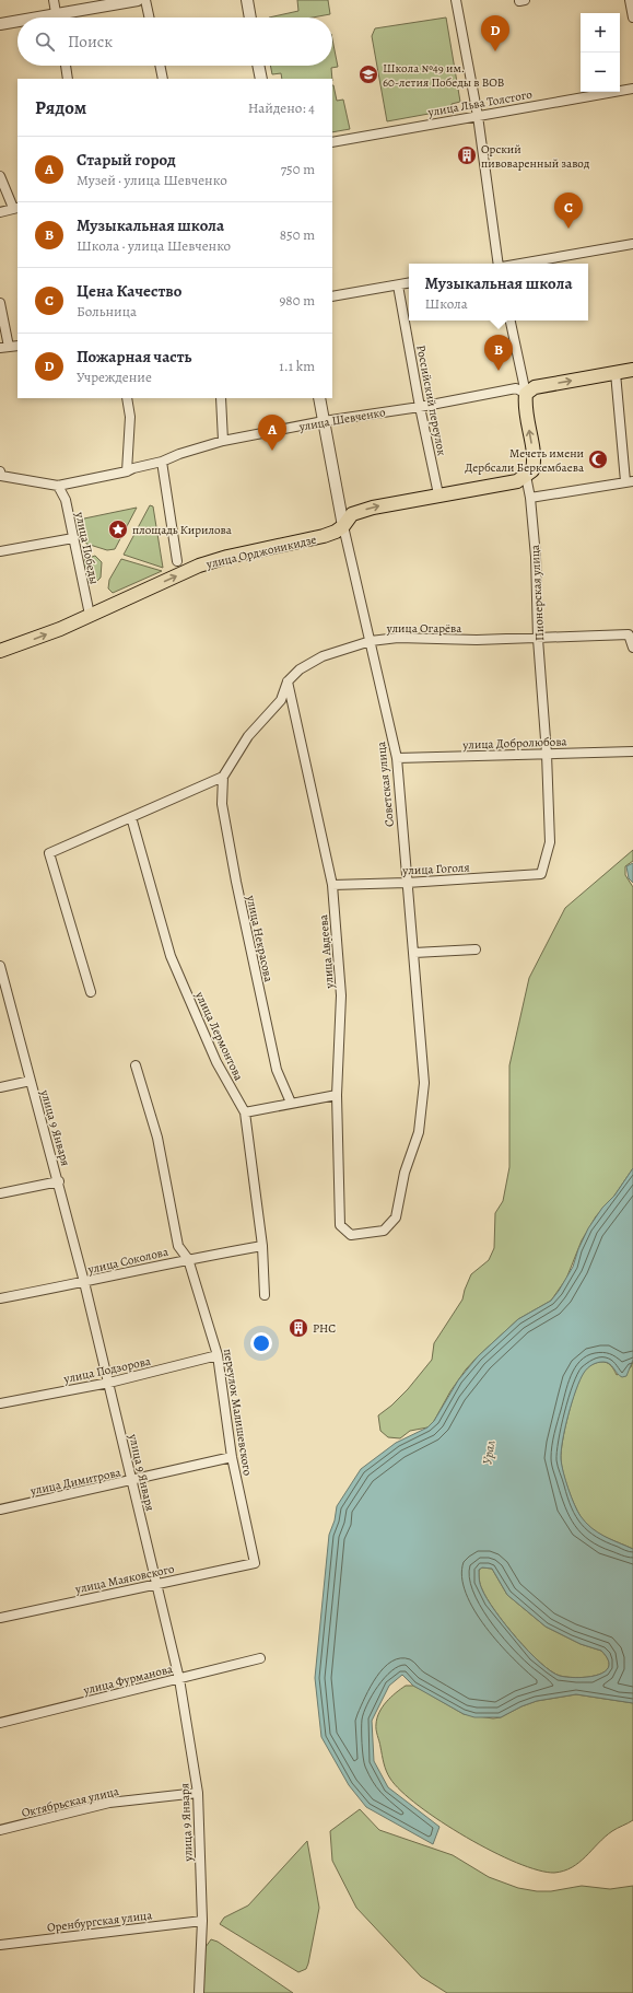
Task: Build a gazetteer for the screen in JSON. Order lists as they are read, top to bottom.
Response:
{
  "streets": {
    "main road": ["улица Орджоникидзе", "Пионерская улица"],
    "street": [
      "улица Льва Толстого",
      "Российский переулок",
      "улица Шевченко",
      "улица Победы",
      "улица Огарёва",
      "улица Добролюбова",
      "Советская улица",
      "улица Гоголя",
      "улица Некрасова",
      "улица Авдеева",
      "улица Лермонтова",
      "улица 9 Января",
      "улица Соколова",
      "улица Подзорова",
      "переулок Малишевского",
      "улица Димитрова",
      "улица Маяковского",
      "улица Фурманова",
      "Октябрьская улица",
      "Оренбургская улица"
    ]
  },
  "crossings": [
    ["Российский переулок", "улица Шевченко"],
    ["Российский переулок", "улица Орджоникидзе"],
    ["улица Шевченко", "улица Победы"],
    ["улица Шевченко", "Пионерская улица"],
    ["улица Шевченко", "Советская улица"],
    ["улица Победы", "улица Орджоникидзе"],
    ["улица Орджоникидзе", "Пионерская улица"],
    ["улица Орджоникидзе", "Советская улица"],
    ["Пионерская улица", "улица Огарёва"],
    ["Пионерская улица", "улица Добролюбова"],
    ["Пионерская улица", "улица Гоголя"],
    ["улица Огарёва", "Советская улица"],
    ["улица Огарёва", "улица Некрасова"],
    ["улица Огарёва", "улица Авдеева"],
    ["улица Добролюбова", "Советская улица"],
    ["Советская улица", "улица Гоголя"],
    ["Советская улица", "улица Авдеева"],
    ["улица Гоголя", "улица Авдеева"],
    ["улица Лермонтова", "улица Соколова"],
    ["улица 9 Января", "улица Соколова"],
    ["улица 9 Января", "улица Подзорова"],
    ["улица 9 Января", "улица Димитрова"],
    ["улица 9 Января", "улица Маяковского"],
    ["улица 9 Января", "улица Фурманова"],
    ["улица 9 Января", "Октябрьская улица"],
    ["улица 9 Января", "Оренбургская улица"],
    ["улица Соколова", "переулок Малишевского"],
    ["улица Подзорова", "переулок Малишевского"],
    ["переулок Малишевского", "улица Димитрова"],
    ["переулок Малишевского", "улица Маяковского"]
  ],
  "one_way": ["улица Орджоникидзе"],
  "water": ["Урал"],
  "places": {
    "school or university": ["Школа №49 им. 60-летия Победы в ВОВ"],
    "building": ["Орский пивоваренный завод", "РНС"],
    "mosque": ["Мечеть имени Дербсали Беркембаева"],
    "place": ["площадь Кирилова"]
  },
  "page": {
    "map_buttons": ["+", "−"],
    "pins": [
      "D",
      "C",
      "B",
      "A"
    ],
    "search": "Поиск",
    "heading": ["Рядом", "Найдено: 4"],
    "list": [
      {
        "mark": "A",
        "name": "Старый город",
        "note": "Музей · улица Шевченко",
        "value": "750 m"
      },
      {
        "mark": "B",
        "name": "Музыкальная школа",
        "note": "Школа · улица Шевченко",
        "value": "850 m"
      },
      {
        "mark": "C",
        "name": "Цена Качество",
        "note": "Больница",
        "value": "980 m"
      },
      {
        "mark": "D",
        "name": "Пожарная часть",
        "note": "Учреждение",
        "value": "1.1 km"
      }
    ],
    "popup": ["Музыкальная школа", "Школа"]
  }
}
